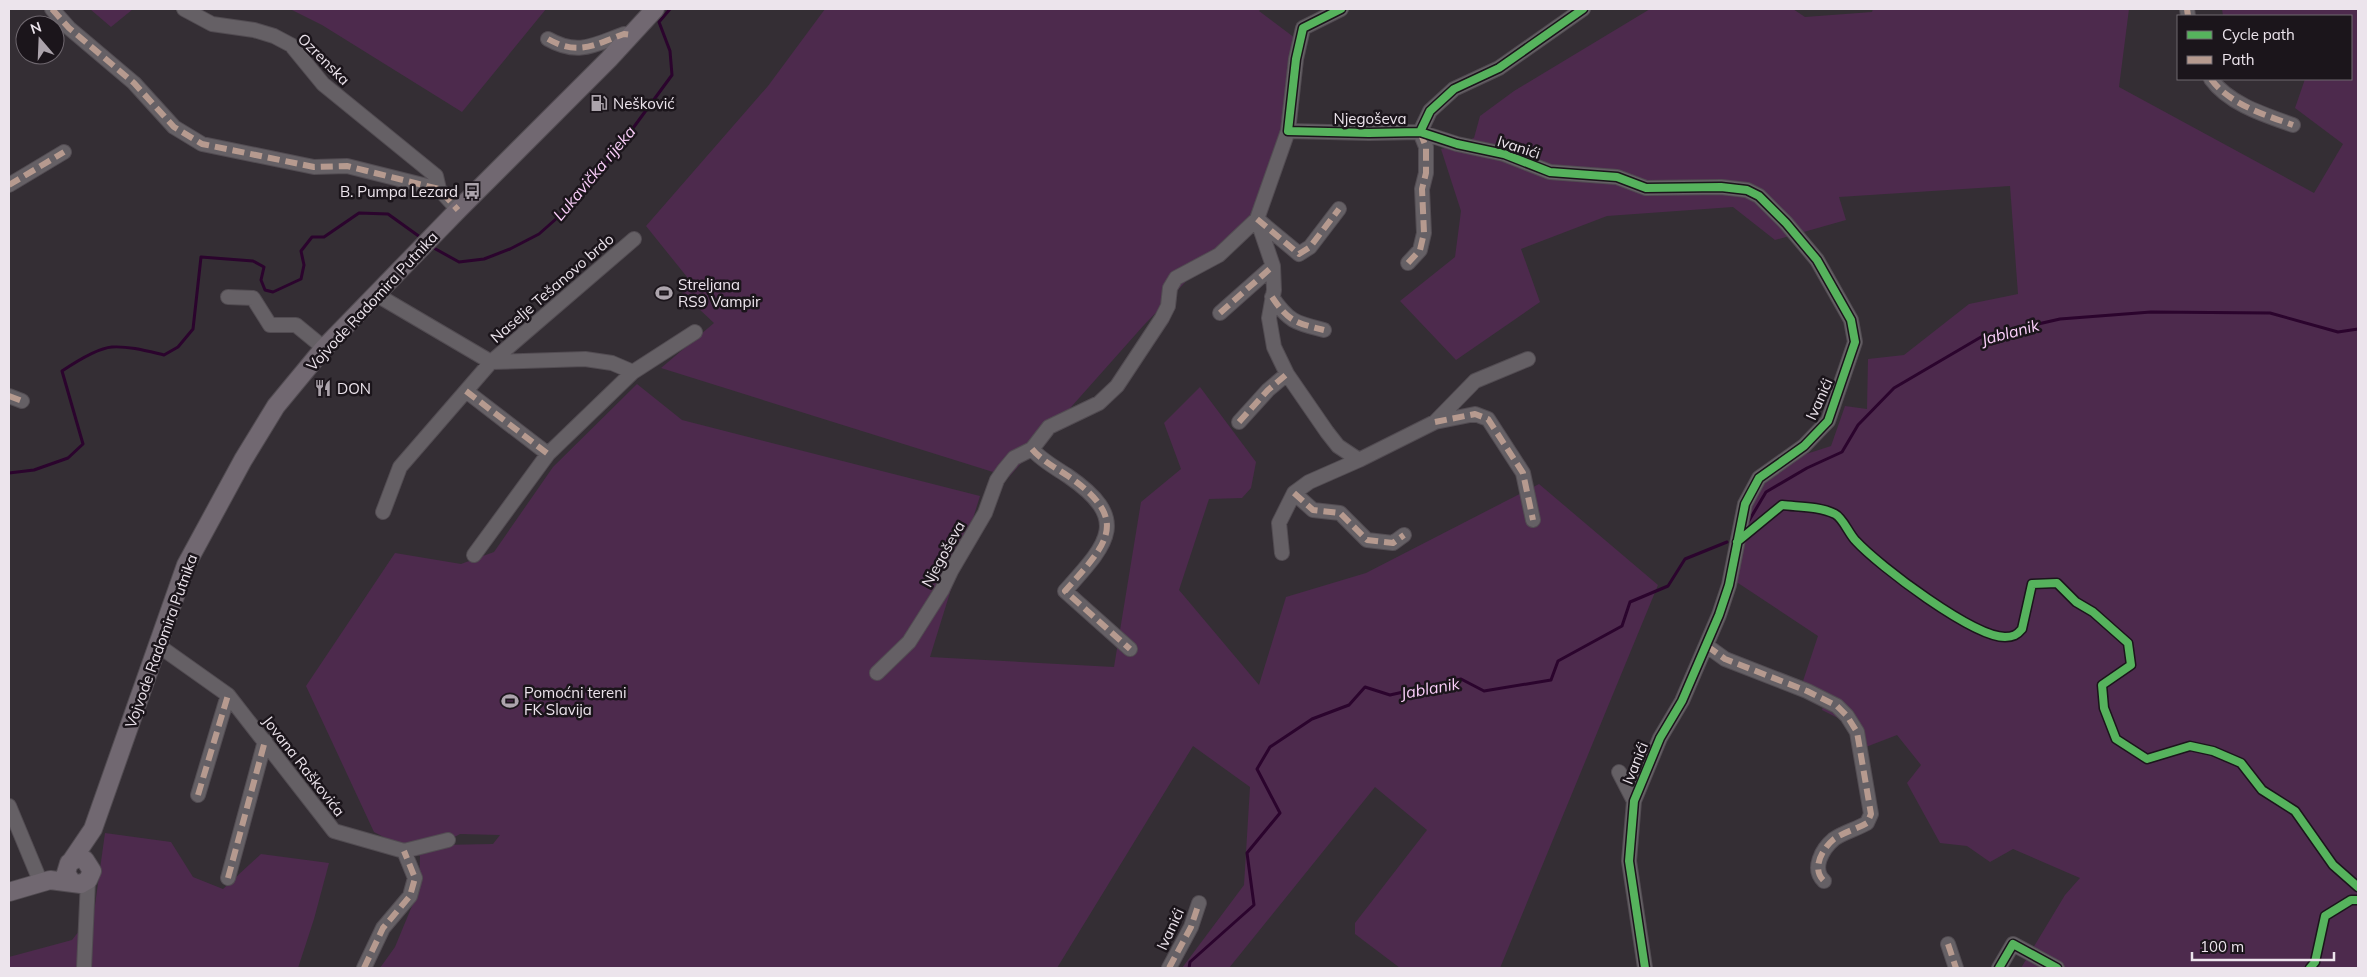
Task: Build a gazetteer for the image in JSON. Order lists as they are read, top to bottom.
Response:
{
  "streets": {
    "main road": ["Vojvode Radomira Putnika"],
    "street": [
      "Ozrenska",
      "Njegoševa",
      "Ivanići",
      "Naselje Tešanovo brdo",
      "Jovana Raškovića"
    ]
  },
  "crossings": [
    ["Njegoševa", "Ivanići"],
    ["Naselje Tešanovo brdo", "Vojvode Radomira Putnika"],
    ["Vojvode Radomira Putnika", "Jovana Raškovića"]
  ],
  "water": ["Lukavička rijeka", "Jablanik"],
  "places": {
    "fuel station": ["Nešković"],
    "bus stop": ["B. Pumpa Lezard"],
    "sports": ["Streljana RS9 Vampir", "Pomoćni tereni FK Slavija"],
    "restaurant": ["DON"]
  },
  "legend": ["Cycle path", "Path"],
  "scale_bar": "100 m",
  "north": "top"
}
